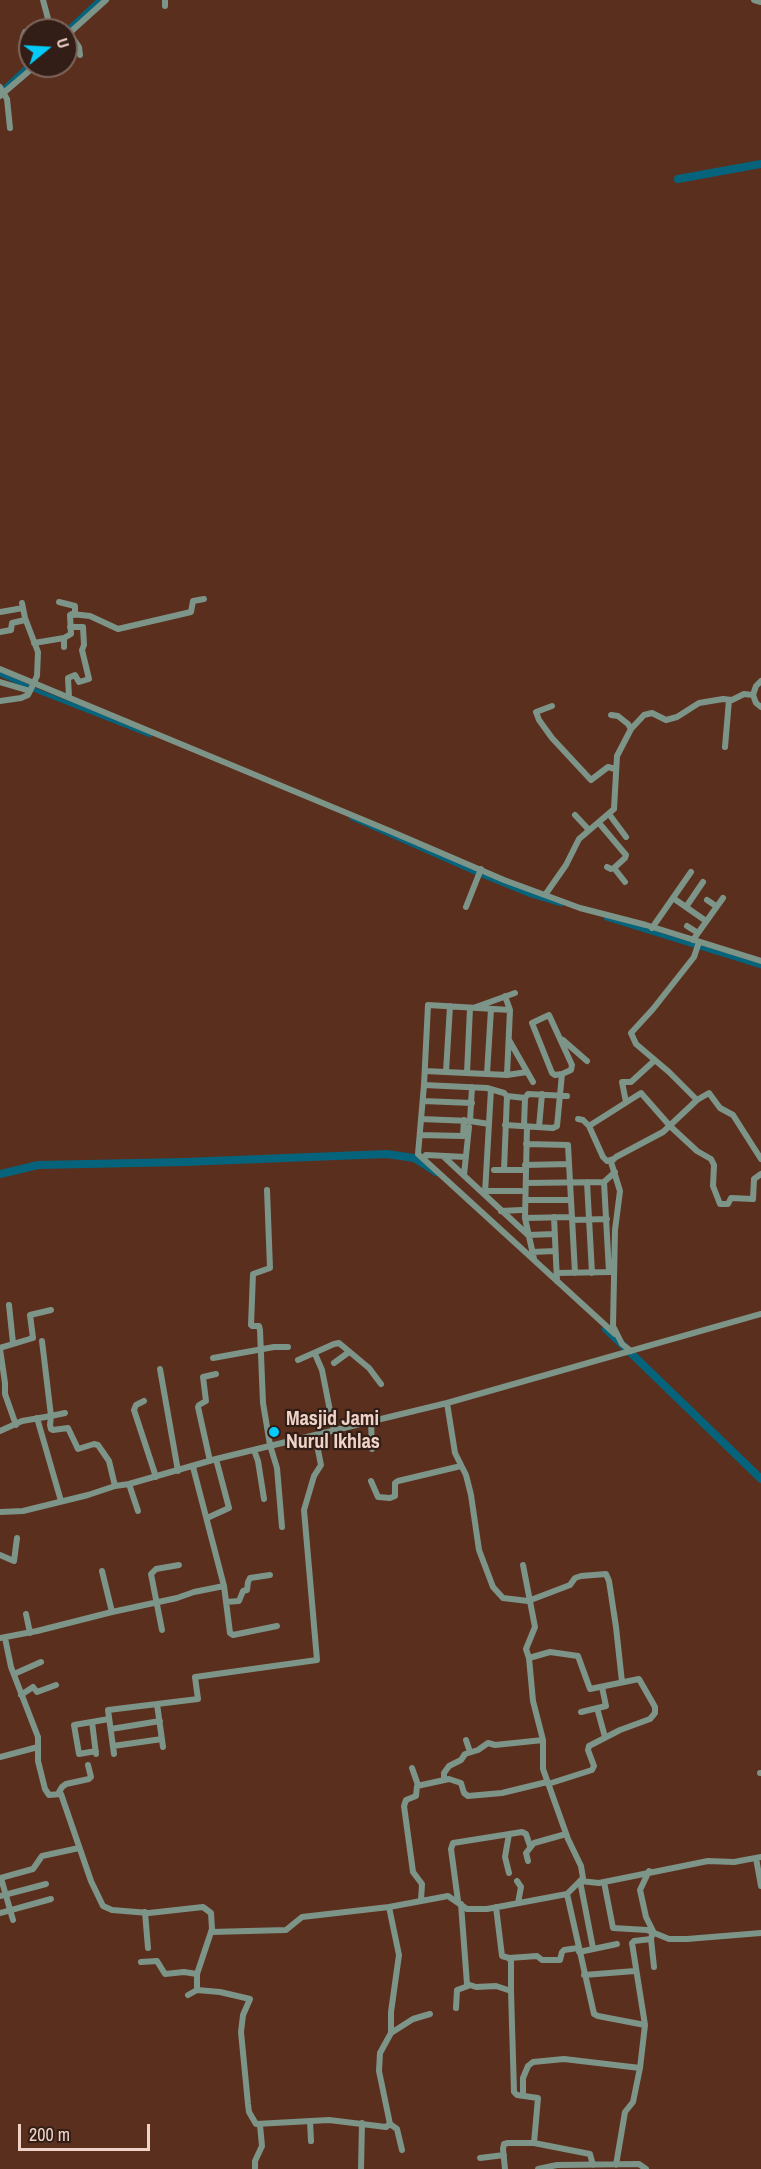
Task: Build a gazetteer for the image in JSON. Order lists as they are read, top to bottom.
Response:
{
  "places": ["Masjid Jami Nurul Ikhlas"],
  "scale_bar": "200 m",
  "north": "right"
}
